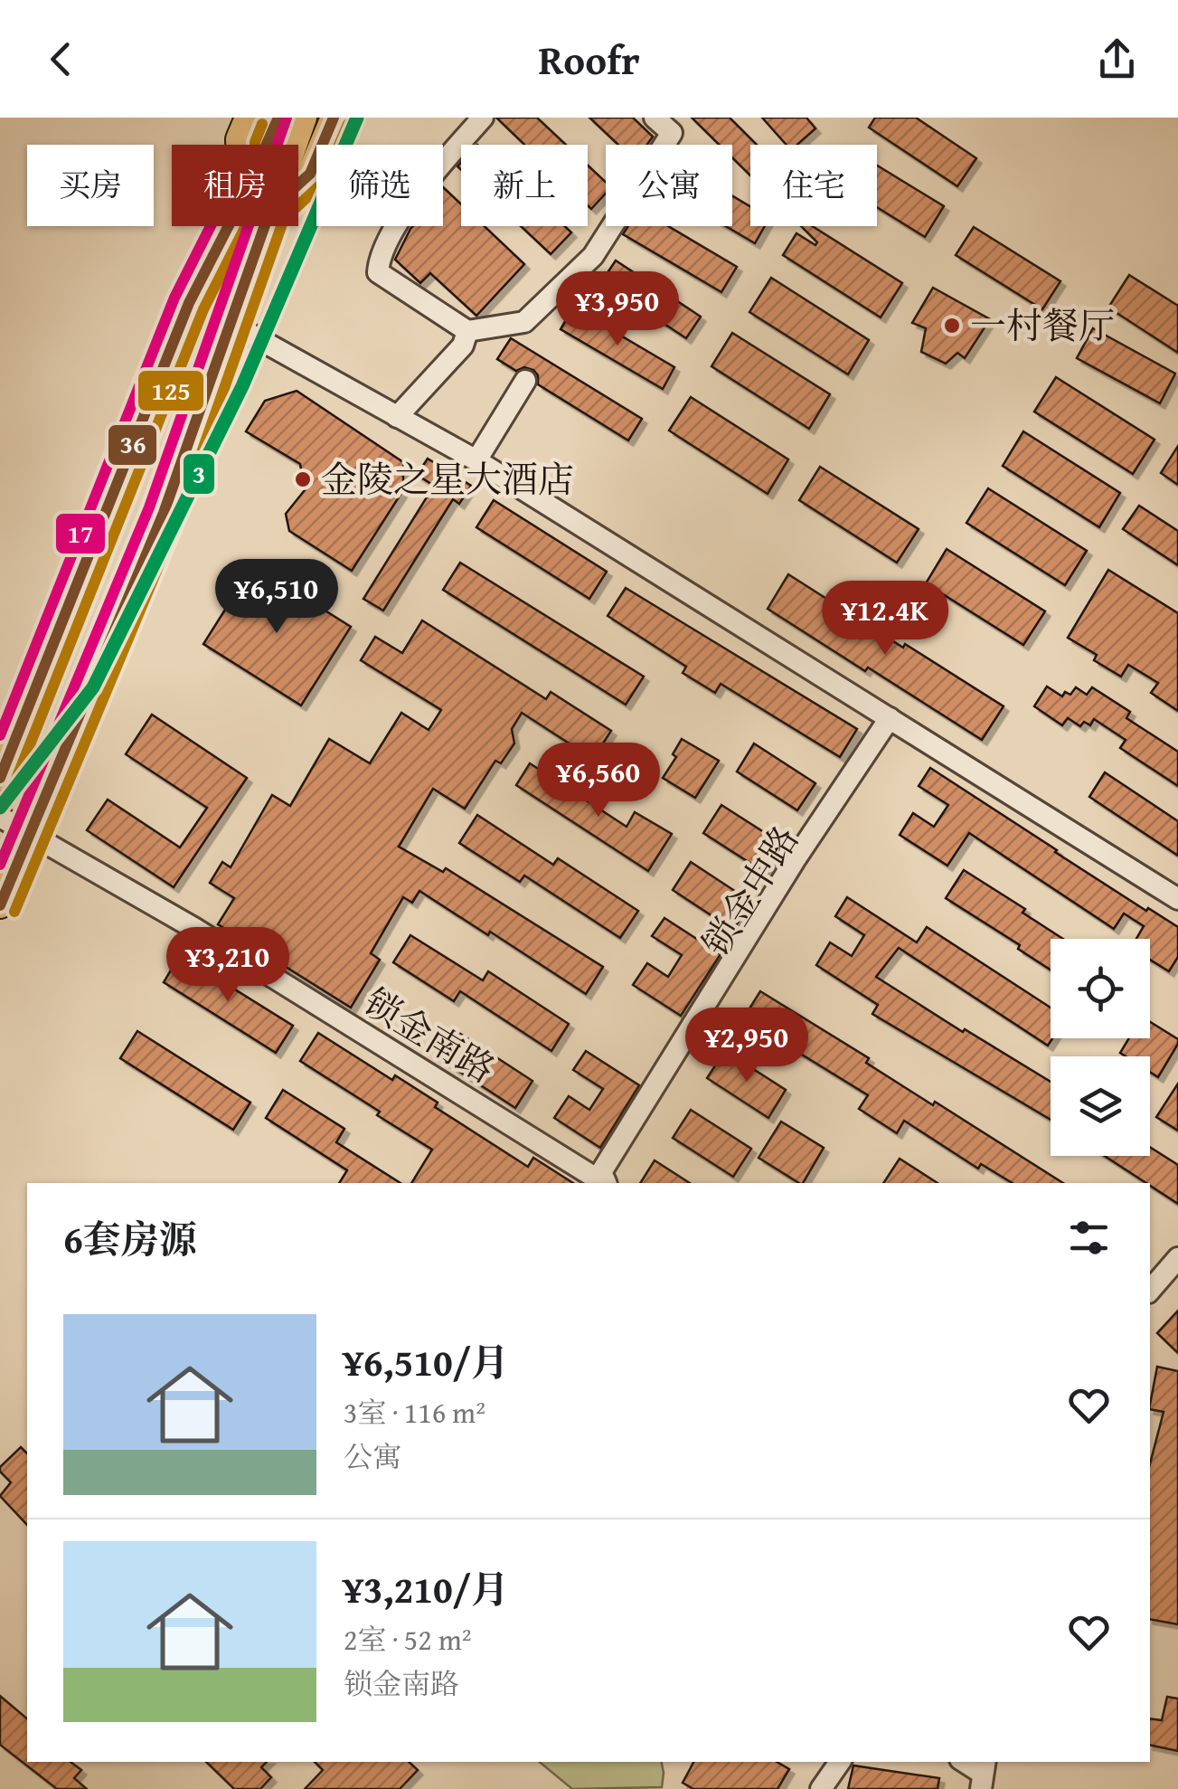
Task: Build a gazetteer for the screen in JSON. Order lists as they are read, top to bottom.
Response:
{
  "streets": {
    "street": ["锁金中路", "锁金南路"]
  },
  "crossings": [
    ["锁金中路", "锁金南路"]
  ],
  "places": ["一村餐厅", "金陵之星大酒店"],
  "lines": [
    "transit line 3",
    "transit line 36",
    "transit line 17",
    "transit line 125"
  ],
  "page": {
    "header": "Roofr",
    "chip": [
      "买房",
      "租房",
      "筛选",
      "新上",
      "公寓",
      "住宅"
    ],
    "price": [
      "¥3,950",
      "¥6,510",
      "¥12.4K",
      "¥6,560",
      "¥3,210",
      "¥2,950"
    ],
    "heading": "6套房源",
    "list": [
      {
        "name": "¥6,510/月",
        "note": "3室 · 116 m² · 公寓"
      },
      {
        "name": "¥3,210/月",
        "note": "2室 · 52 m² · 锁金南路"
      }
    ]
  }
}
